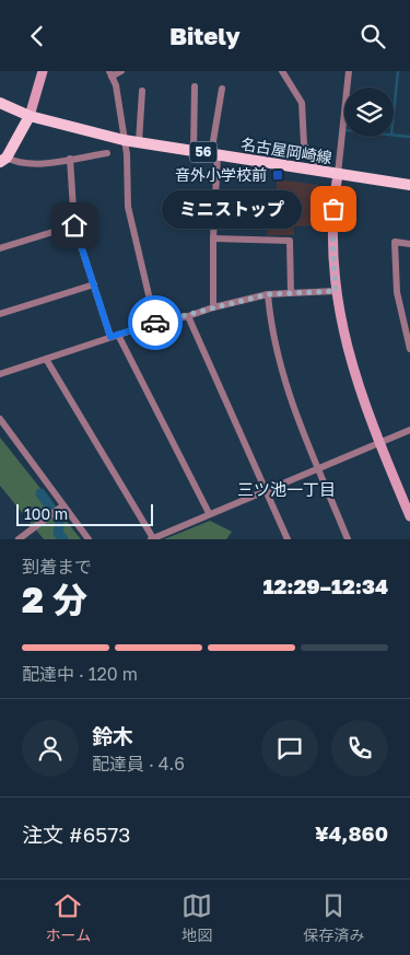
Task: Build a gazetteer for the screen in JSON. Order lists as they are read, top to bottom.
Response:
{
  "streets": {
    "main road": ["名古屋岡崎線", "56"]
  },
  "districts": ["三ツ池一丁目"],
  "places": {
    "transit": ["音外小学校前"],
    "other": ["ミニストップ"]
  },
  "scale_bar": "100 m",
  "page": {
    "header": "Bitely",
    "bubble": "ミニストップ",
    "scale": "100 m",
    "heading": ["2 分", "到着まで", "12:29–12:34"],
    "panel": [
      "鈴木",
      "配達員 · 4.6",
      "注文 #6573",
      "¥4,860"
    ],
    "bar": "配達中 · 120 m",
    "tabs": ["ホーム", "地図", "保存済み"]
  }
}
